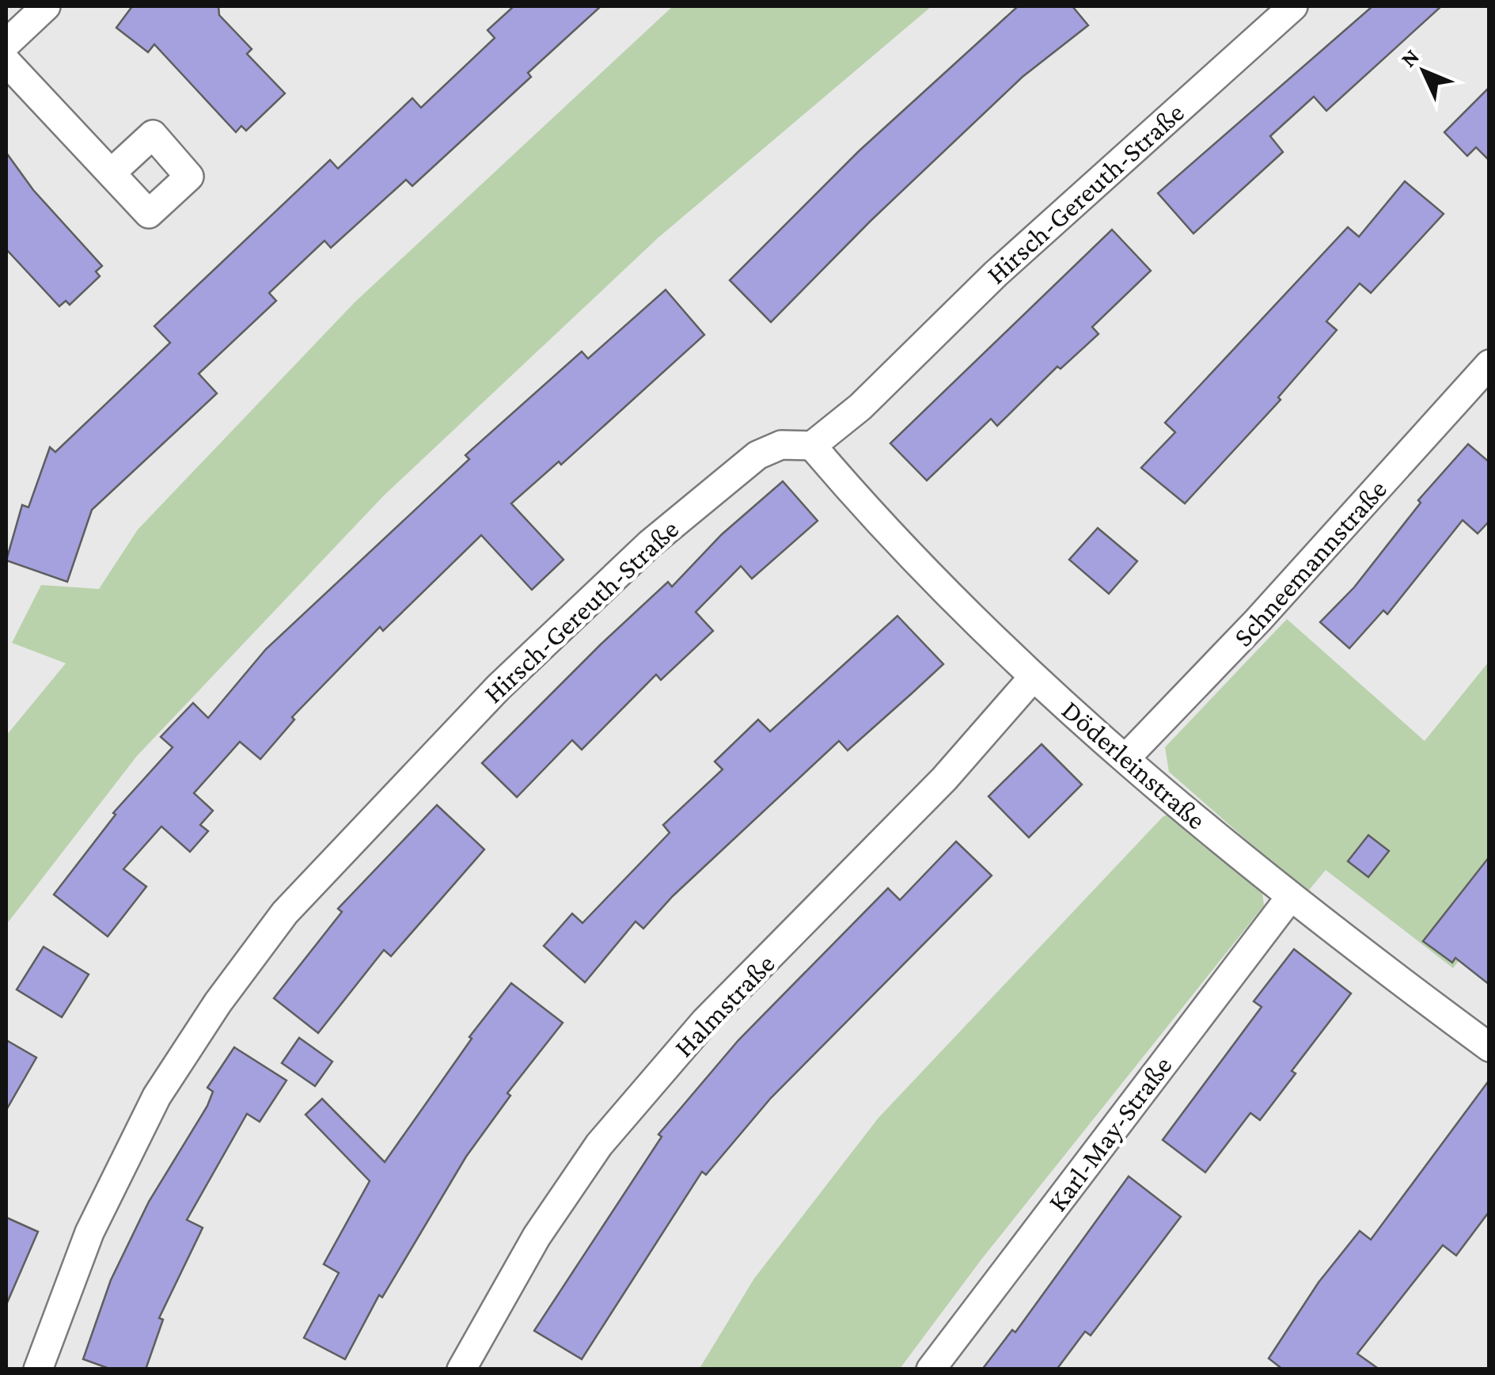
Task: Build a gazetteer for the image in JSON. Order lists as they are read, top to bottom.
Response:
{
  "streets": {
    "street": [
      "Hirsch-Gereuth-Straße",
      "Schneemannstraße",
      "Döderleinstraße",
      "Halmstraße",
      "Karl-May-Straße"
    ]
  },
  "crossings": [
    ["Hirsch-Gereuth-Straße", "Döderleinstraße"],
    ["Schneemannstraße", "Döderleinstraße"],
    ["Döderleinstraße", "Halmstraße"],
    ["Döderleinstraße", "Karl-May-Straße"]
  ],
  "north": "top left"
}
